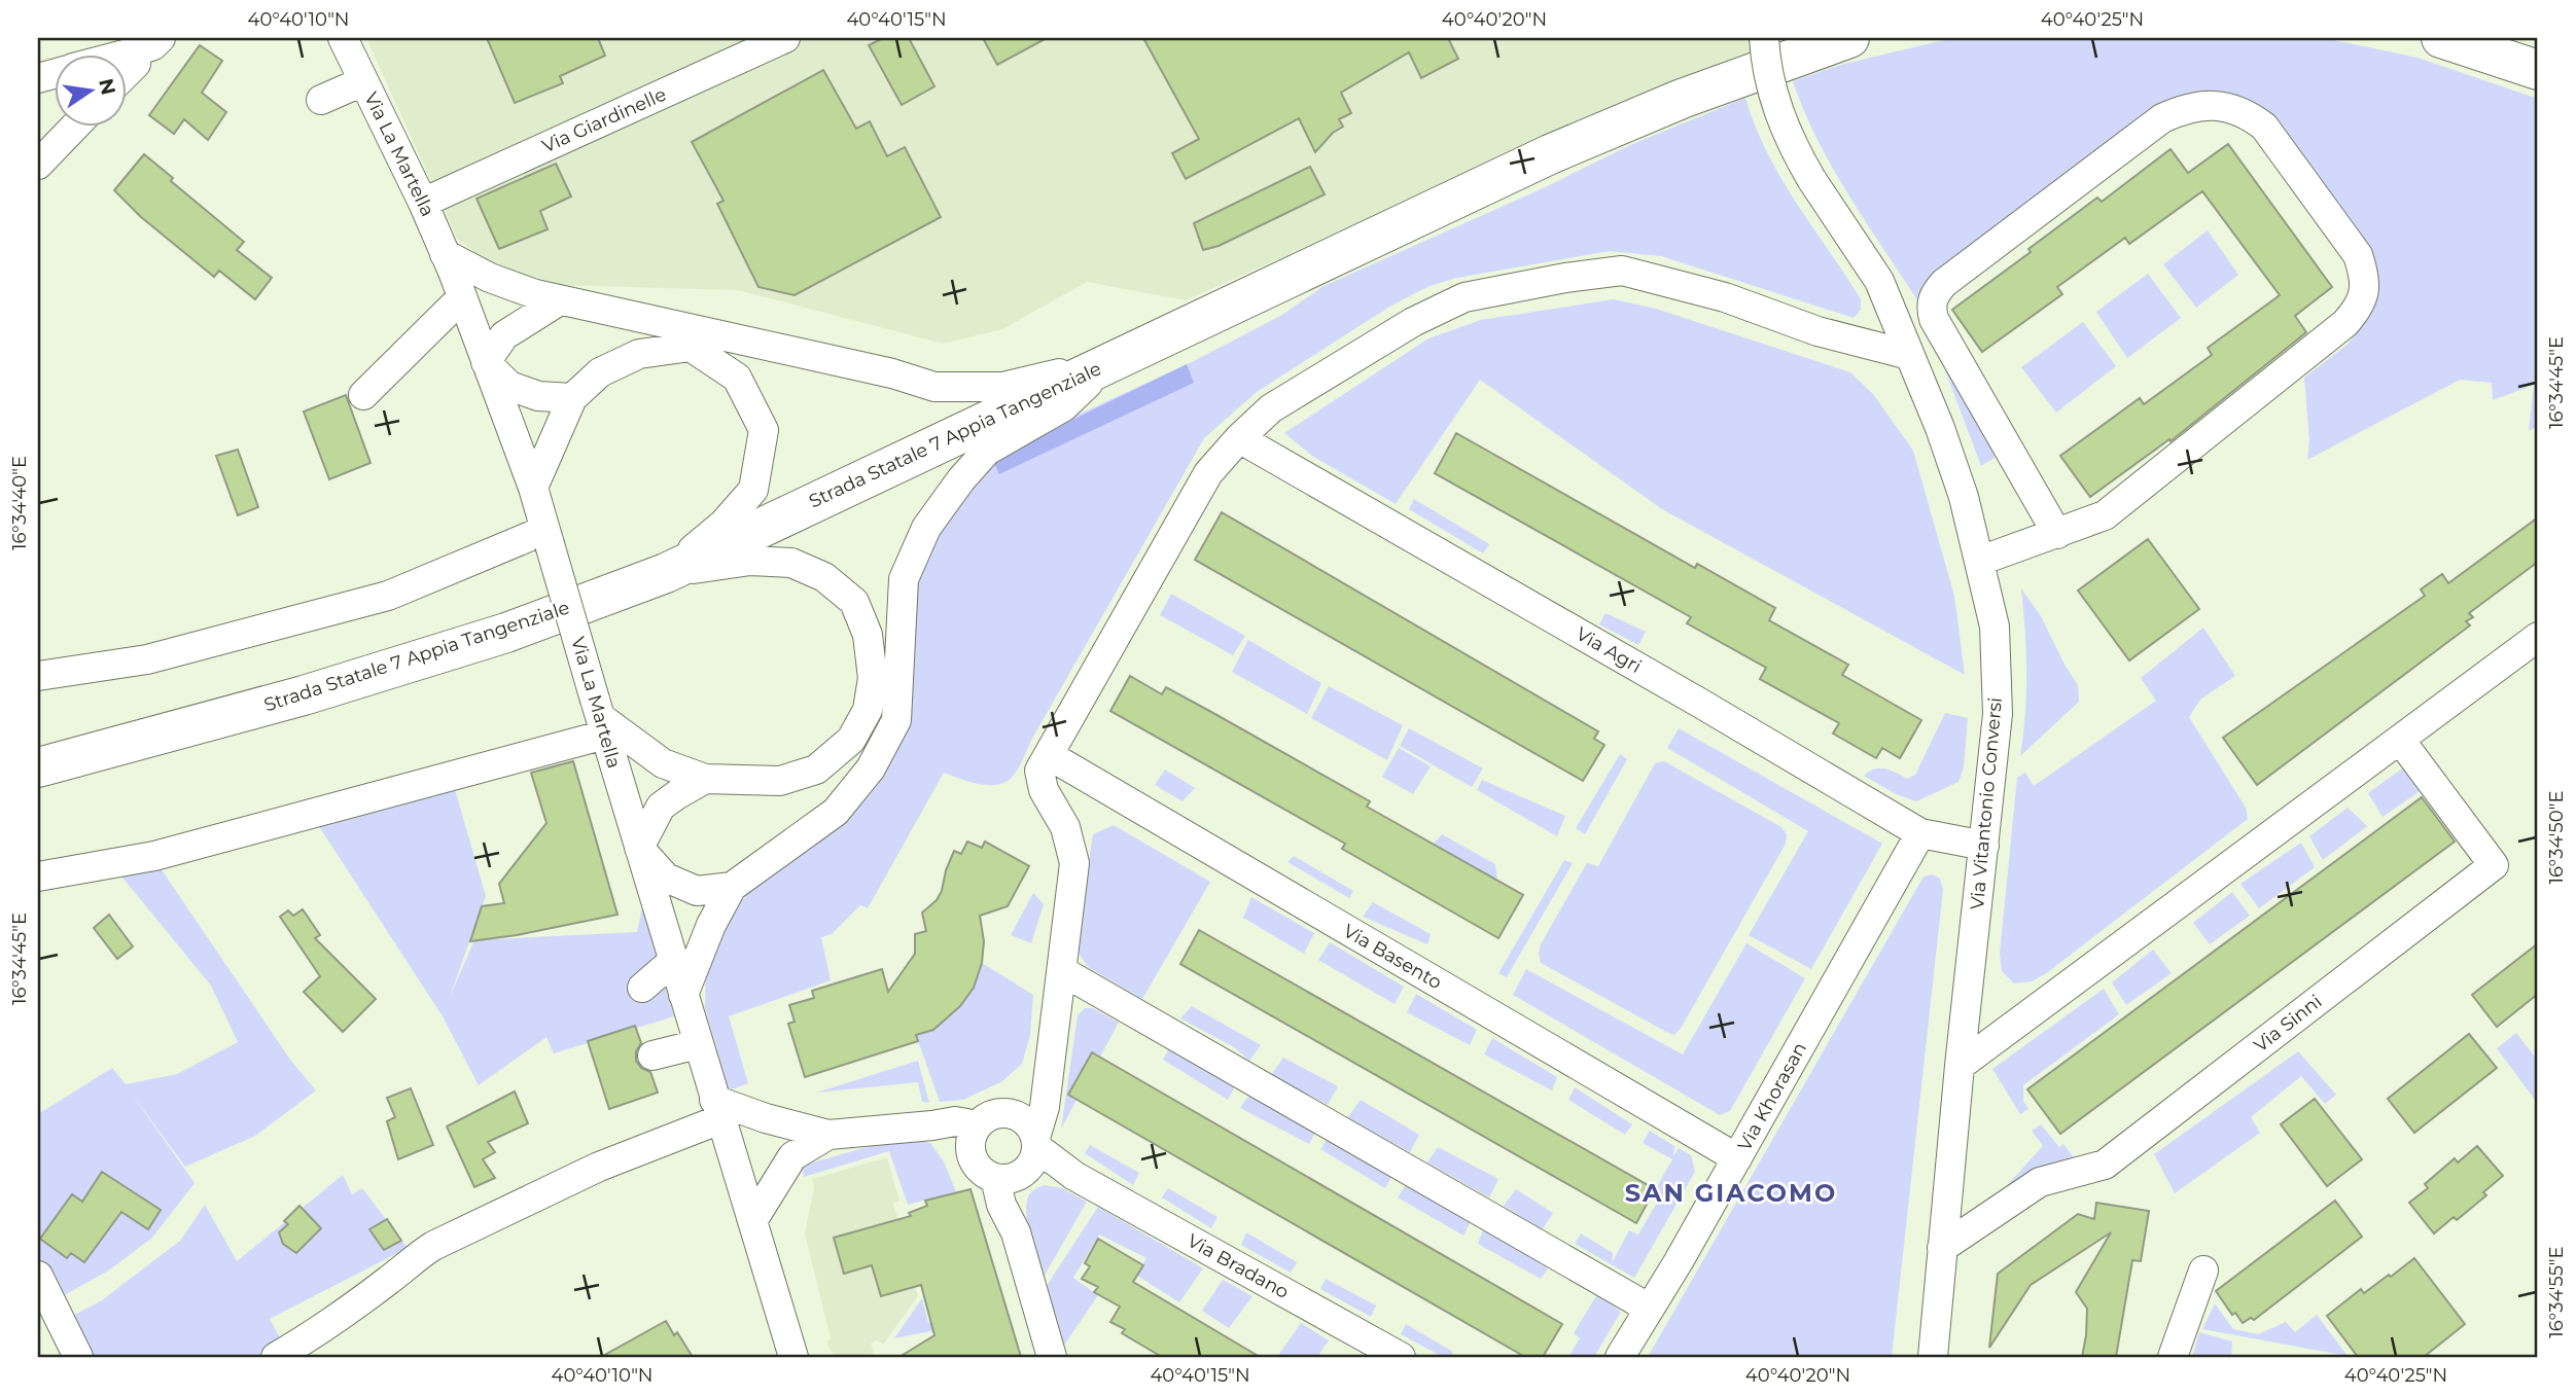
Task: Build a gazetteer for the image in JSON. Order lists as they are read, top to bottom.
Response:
{
  "streets": {
    "highway": ["Strada Statale 7 Appia Tangenziale"],
    "street": [
      "Via Giardinelle",
      "Via La Martella",
      "Via Agri",
      "Via Vitantonio Conversi",
      "Via Basento",
      "Via Sinni",
      "Via Khorasan",
      "Via Bradano"
    ]
  },
  "crossings": [
    ["Via Giardinelle", "Via La Martella"],
    ["Via Agri", "Via Vitantonio Conversi"],
    ["Via Agri", "Via Khorasan"],
    ["Via Vitantonio Conversi", "Via Sinni"],
    ["Via Basento", "Via Khorasan"]
  ],
  "districts": ["SAN GIACOMO"],
  "north": "right",
  "coordinates": [
    "40°40'10\"N",
    "40°40'15\"N",
    "40°40'20\"N",
    "40°40'25\"N",
    "16°34'45\"E",
    "16°34'40\"E",
    "16°34'50\"E",
    "16°34'55\"E"
  ]
}
